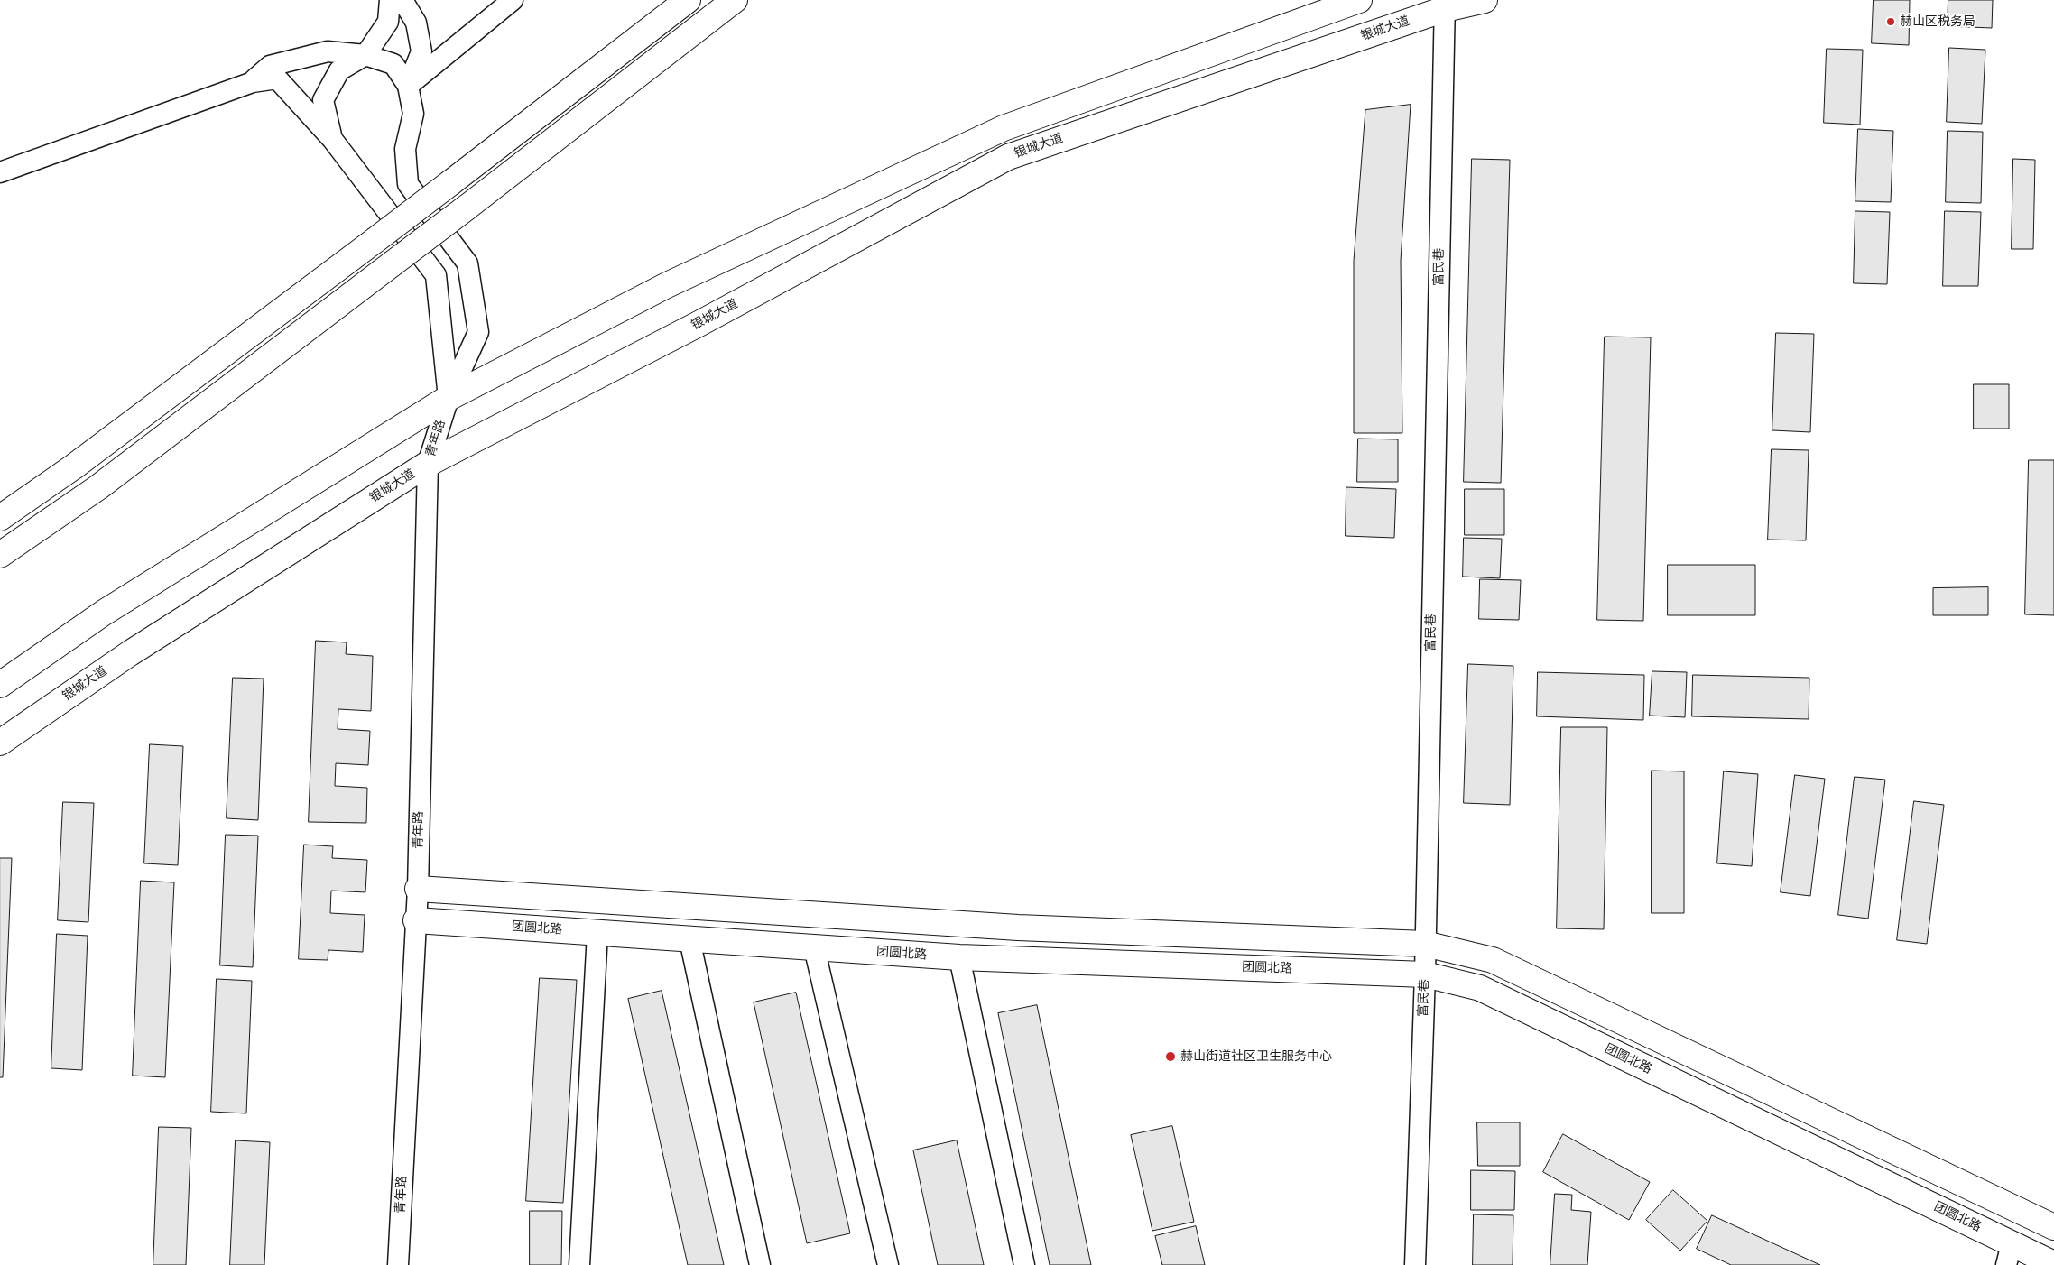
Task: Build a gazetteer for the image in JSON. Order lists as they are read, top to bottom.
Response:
{
  "streets": {
    "main road": ["银城大道", "团圆北路"],
    "street": ["富民巷", "青年路"]
  },
  "crossings": [
    ["银城大道", "富民巷"],
    ["银城大道", "青年路"],
    ["富民巷", "团圆北路"],
    ["青年路", "团圆北路"]
  ],
  "places": ["赫山区税务局", "赫山街道社区卫生服务中心"]
}
